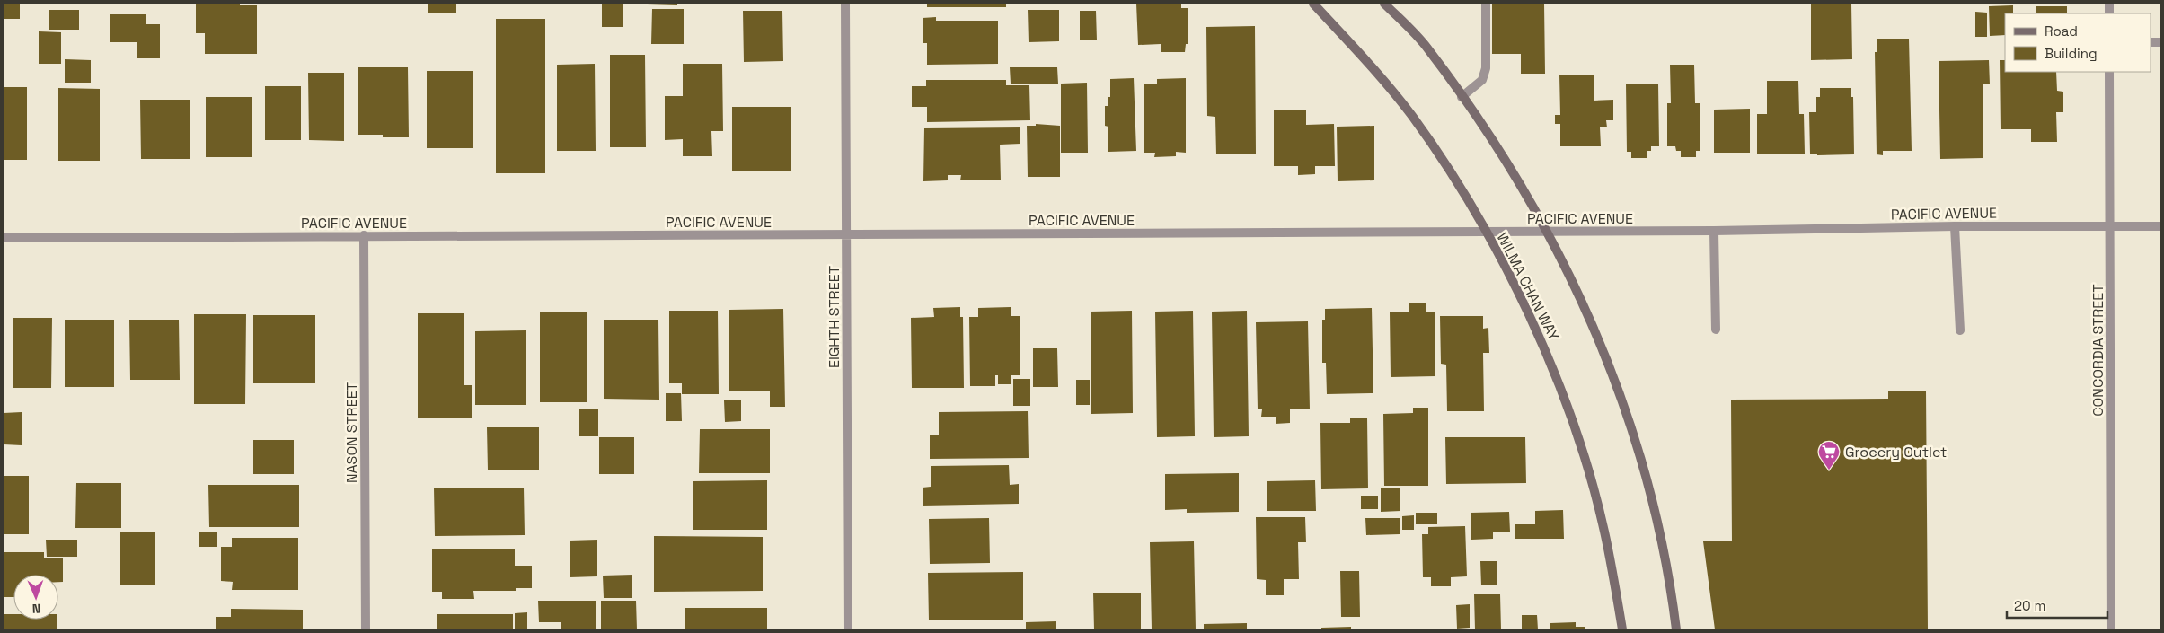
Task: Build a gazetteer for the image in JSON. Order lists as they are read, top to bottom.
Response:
{
  "streets": {
    "main road": ["WILMA CHAN WAY"],
    "street": [
      "PACIFIC AVENUE",
      "EIGHTH STREET",
      "CONCORDIA STREET",
      "NASON STREET"
    ]
  },
  "crossings": [
    ["PACIFIC AVENUE", "WILMA CHAN WAY"],
    ["PACIFIC AVENUE", "EIGHTH STREET"],
    ["PACIFIC AVENUE", "CONCORDIA STREET"],
    ["PACIFIC AVENUE", "NASON STREET"]
  ],
  "places": {
    "supermarket": ["Grocery Outlet"]
  },
  "legend": ["Road", "Building"],
  "scale_bar": "20 m",
  "north": "bottom"
}
